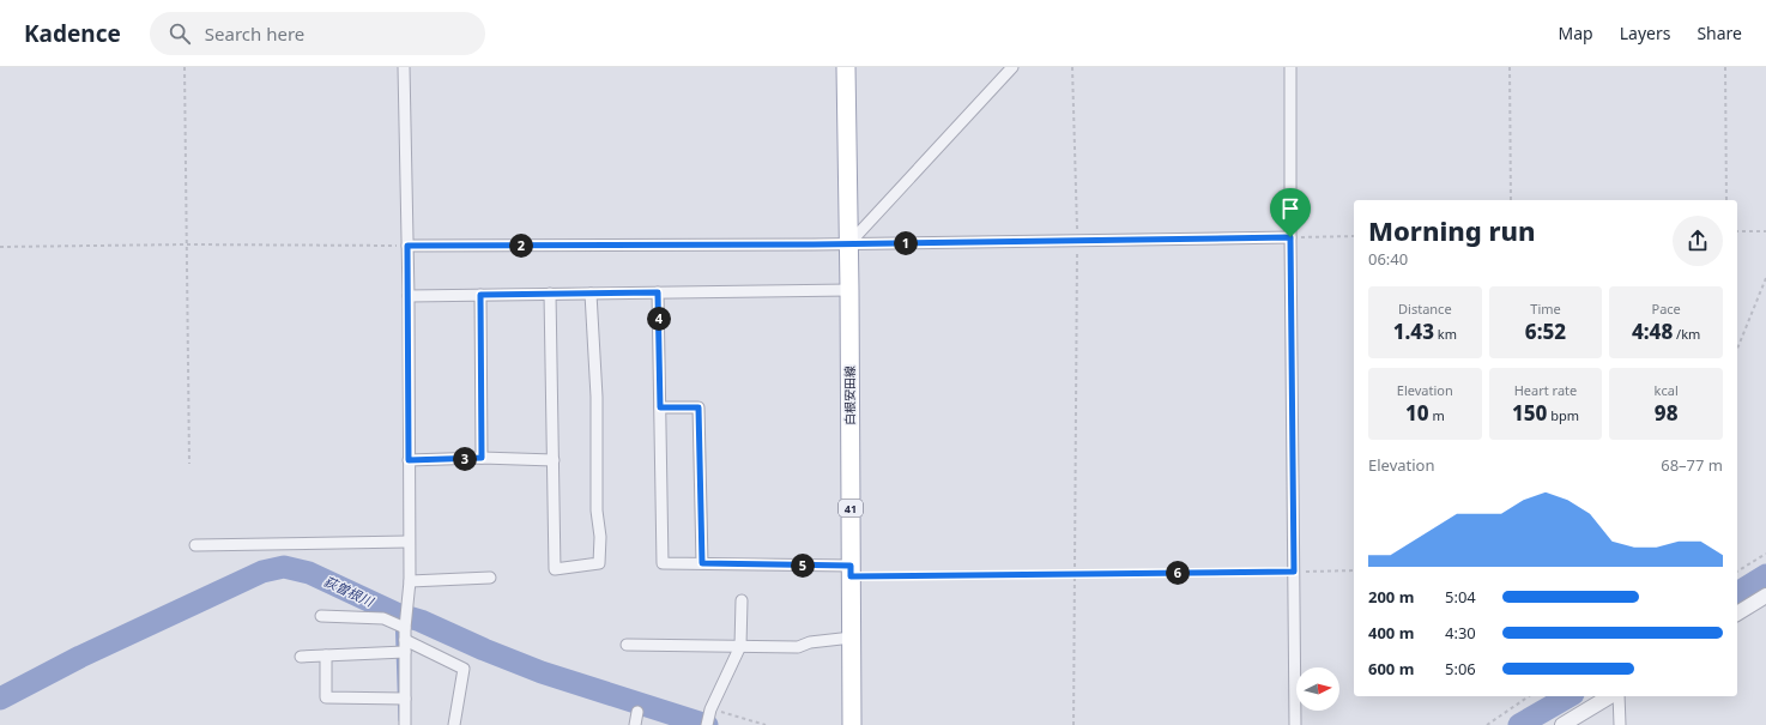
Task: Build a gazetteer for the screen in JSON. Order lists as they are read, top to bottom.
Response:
{
  "streets": {
    "main road": ["白根安田線", "41"]
  },
  "water": ["荻曽根川"],
  "north": "right",
  "page": {
    "header": "Kadence",
    "search": "Search here",
    "nav": ["Map", "Layers", "Share"],
    "heading": ["Morning run", "06:40"],
    "pins": [
      "1",
      "2",
      "4",
      "3",
      "5",
      "6"
    ],
    "stats": [
      ["Distance", "1.43 km"],
      ["Time", "6:52"],
      ["Pace", "4:48 /km"],
      ["Elevation", "10 m"],
      ["Heart rate", "150 bpm"],
      ["kcal", "98"]
    ],
    "chart": ["Elevation", "68–77 m"],
    "list": [
      {
        "name": "200 m",
        "note": "5:04"
      },
      {
        "name": "400 m",
        "note": "4:30"
      },
      {
        "name": "600 m",
        "note": "5:06"
      }
    ]
  }
}
